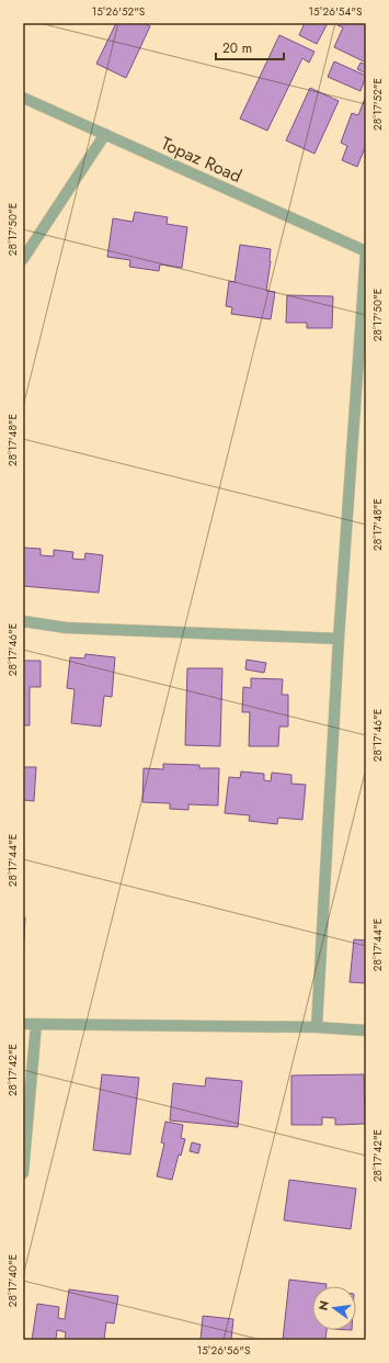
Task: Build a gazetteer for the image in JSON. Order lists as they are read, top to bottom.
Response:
{
  "streets": {
    "street": ["Topaz Road"]
  },
  "scale_bar": "20 m",
  "north": "left",
  "coordinates": [
    "15°26'52\"S",
    "15°26'54\"S",
    "28°17'52\"E",
    "28°17'50\"E",
    "28°17'48\"E",
    "28°17'46\"E",
    "28°17'44\"E",
    "28°17'42\"E",
    "28°17'40\"E",
    "15°26'56\"S"
  ]
}
